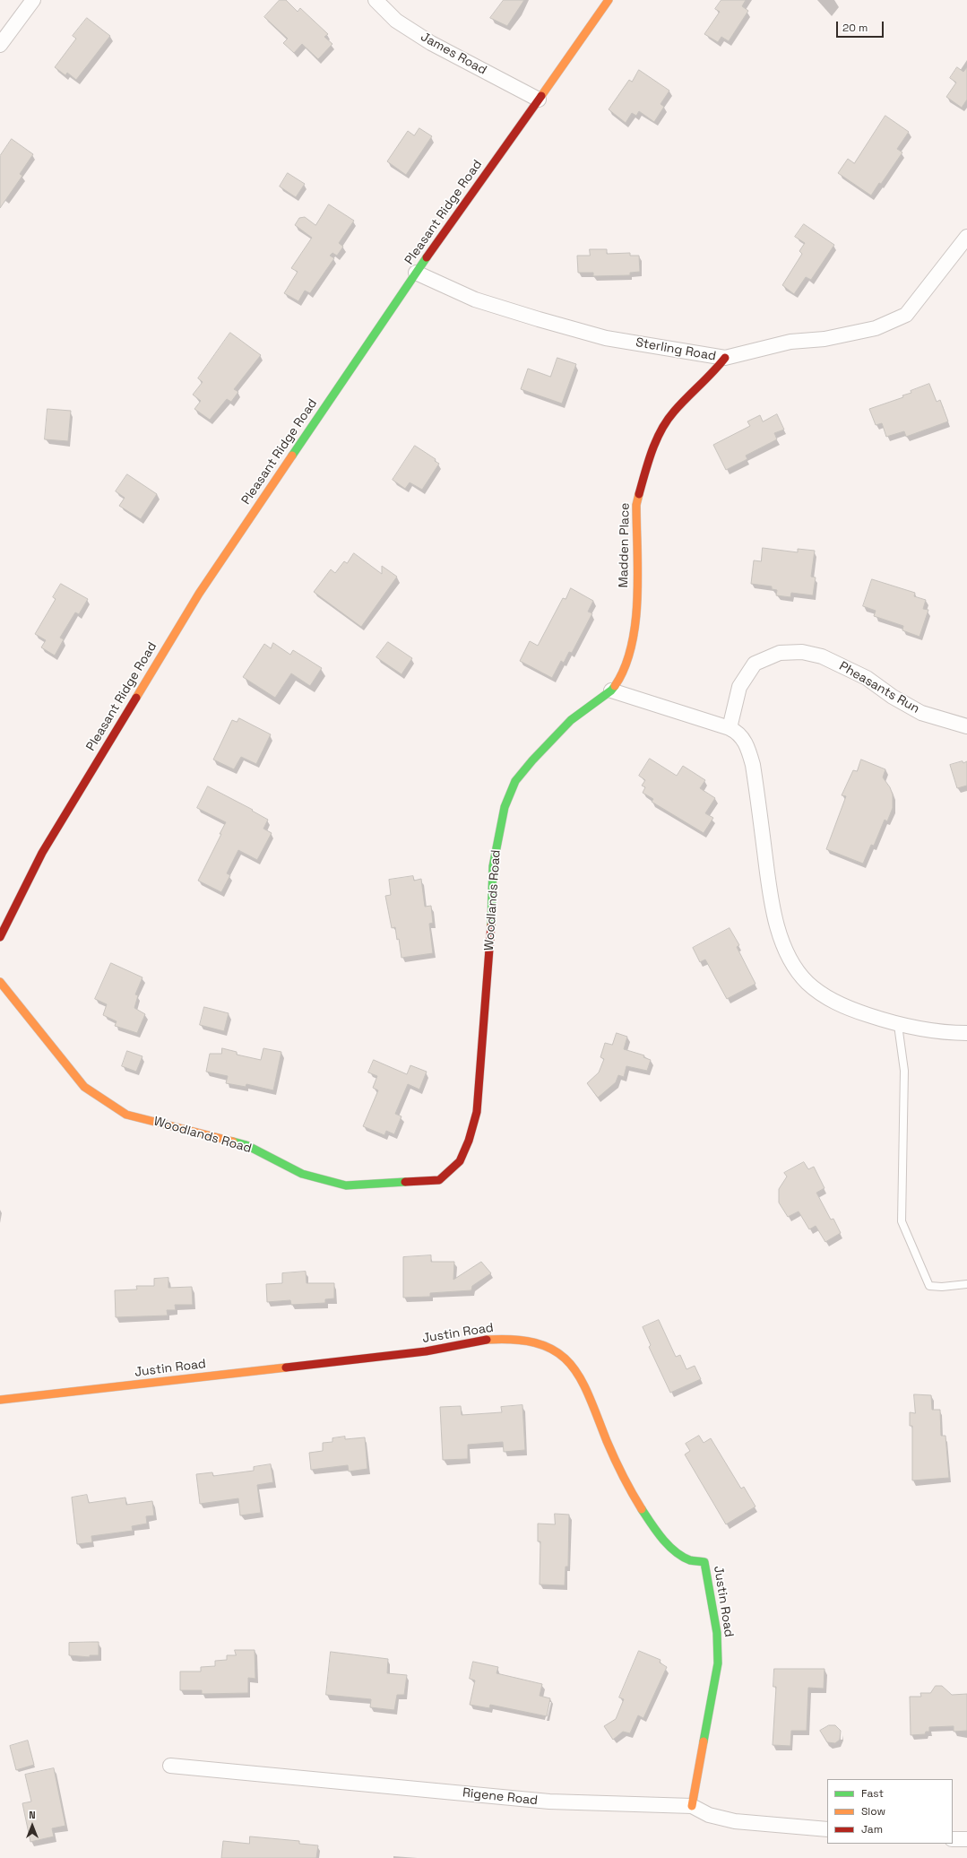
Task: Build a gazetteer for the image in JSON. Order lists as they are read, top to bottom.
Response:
{
  "streets": {
    "street": [
      "James Road",
      "Pleasant Ridge Road",
      "Sterling Road",
      "Madden Place",
      "Pheasants Run",
      "Woodlands Road",
      "Justin Road",
      "Rigene Road"
    ]
  },
  "crossings": [
    ["James Road", "Pleasant Ridge Road"],
    ["Pleasant Ridge Road", "Sterling Road"],
    ["Sterling Road", "Madden Place"],
    ["Madden Place", "Woodlands Road"],
    ["Justin Road", "Rigene Road"]
  ],
  "legend": ["Fast", "Slow", "Jam"],
  "scale_bar": "20 m",
  "north": "top"
}
